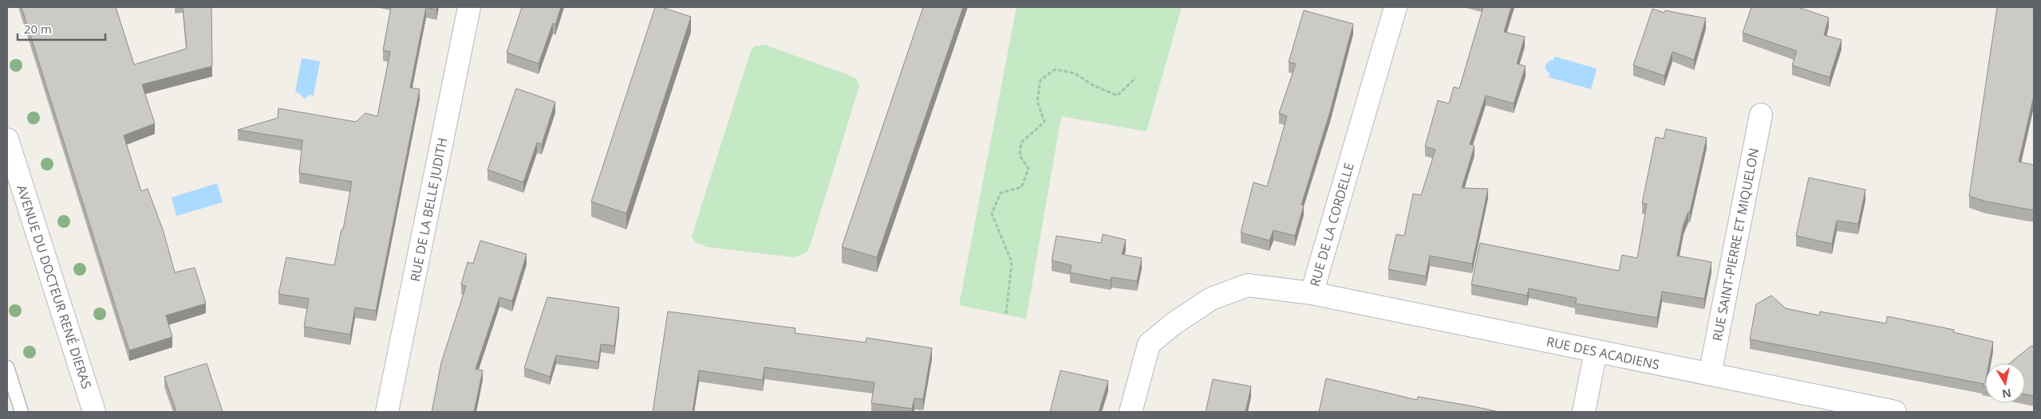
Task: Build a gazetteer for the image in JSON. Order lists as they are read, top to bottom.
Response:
{
  "streets": {
    "street": [
      "RUE DE LA BELLE JUDITH",
      "RUE DE LA CORDELLE",
      "RUE SAINT-PIERRE ET MIQUELON",
      "AVENUE DU DOCTEUR RENÉ DIERAS",
      "RUE DES ACADIENS"
    ]
  },
  "crossings": [
    ["RUE DE LA CORDELLE", "RUE DES ACADIENS"],
    ["RUE SAINT-PIERRE ET MIQUELON", "RUE DES ACADIENS"]
  ],
  "scale_bar": "20 m",
  "north": "bottom"
}
